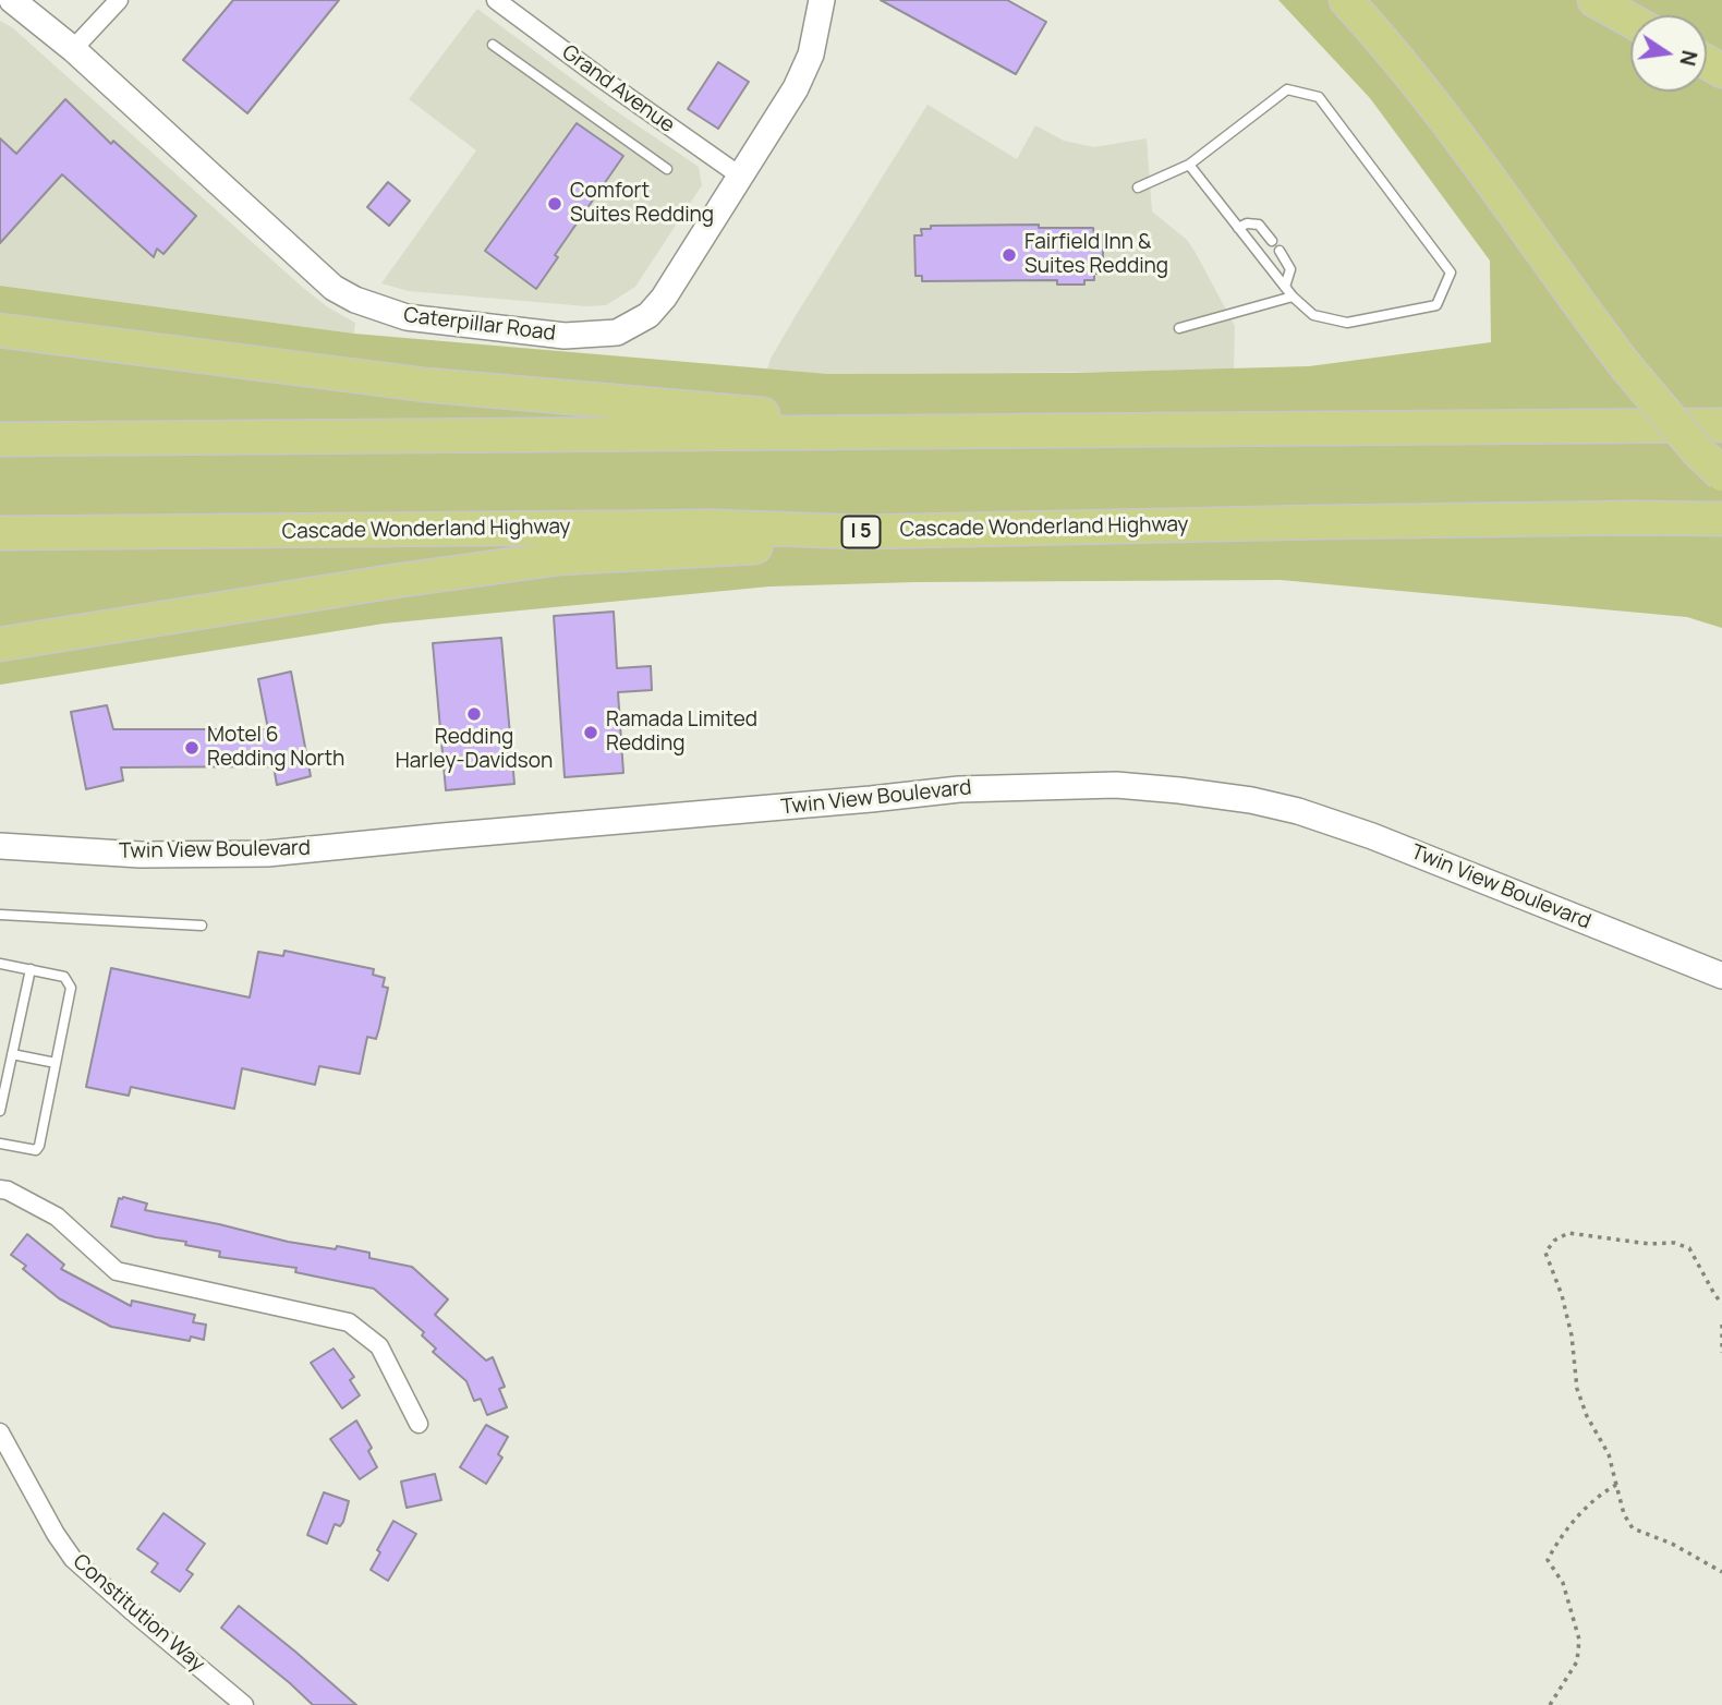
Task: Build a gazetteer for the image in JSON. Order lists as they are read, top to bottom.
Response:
{
  "streets": {
    "highway": ["Cascade Wonderland Highway", "I 5"],
    "street": [
      "Grand Avenue",
      "Caterpillar Road",
      "Twin View Boulevard",
      "Constitution Way"
    ]
  },
  "crossings": [
    ["Grand Avenue", "Caterpillar Road"]
  ],
  "places": [
    "Comfort Suites Redding",
    "Fairfield Inn & Suites Redding",
    "Redding Harley-Davidson",
    "Ramada Limited Redding",
    "Motel 6 Redding North"
  ],
  "north": "right"
}
